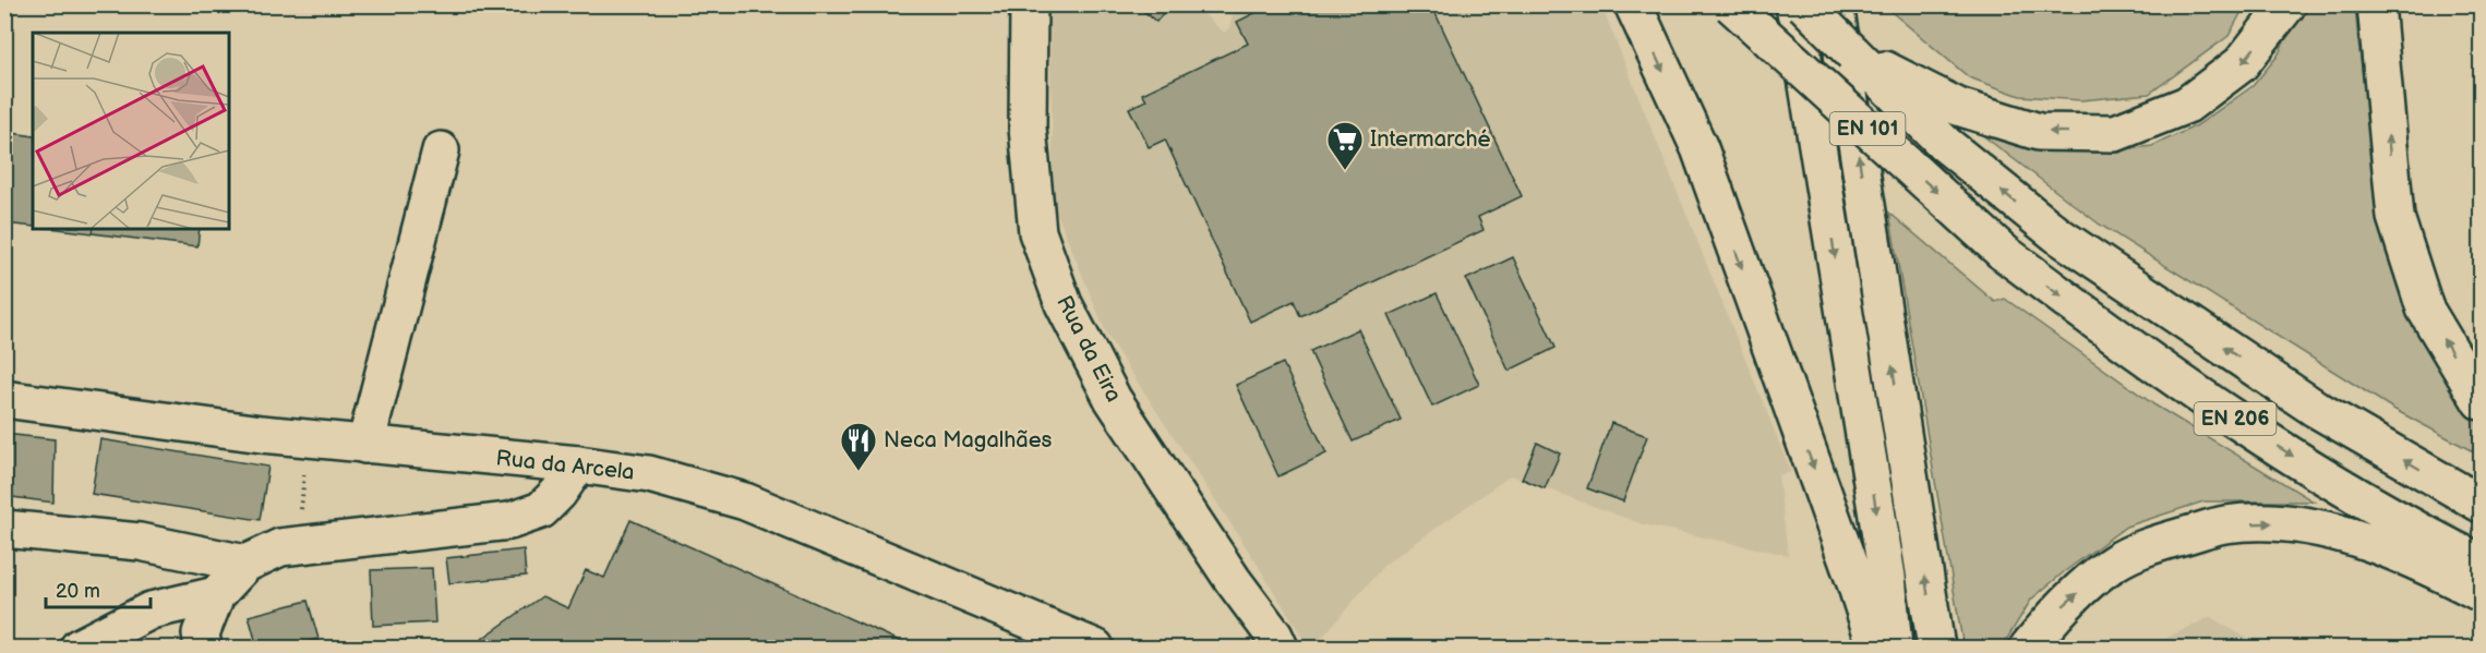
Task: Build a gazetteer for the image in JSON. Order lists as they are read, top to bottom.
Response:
{
  "streets": {
    "main road": [
      "EN 101",
      "Rua da Eira",
      "EN 206",
      "Rua da Arcela"
    ]
  },
  "crossings": [
    ["EN 101", "EN 206"]
  ],
  "places": {
    "supermarket": ["Intermarché"],
    "restaurant": ["Neca Magalhães"]
  },
  "scale_bar": "20 m"
}
